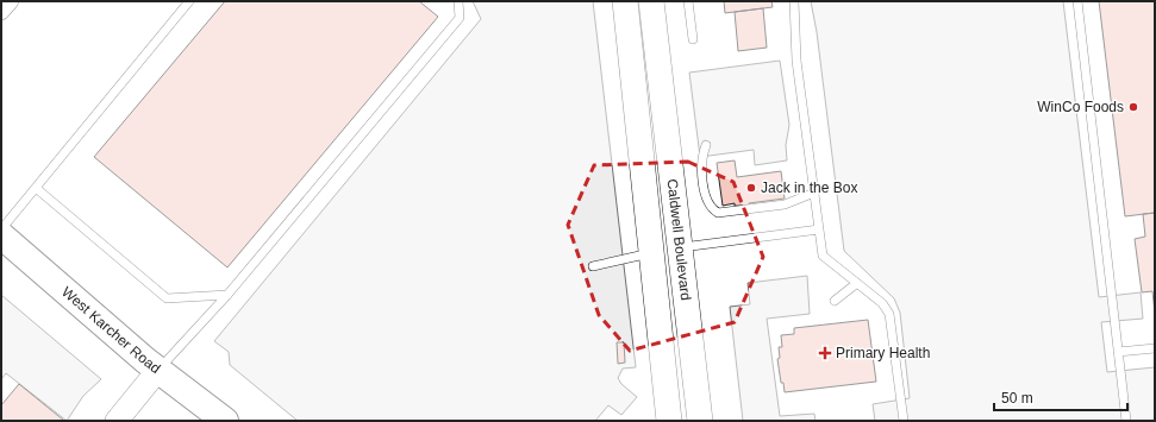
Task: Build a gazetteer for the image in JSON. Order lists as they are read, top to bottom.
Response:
{
  "streets": {
    "highway": ["West Karcher Road"],
    "main road": ["Caldwell Boulevard"]
  },
  "places": {
    "other": ["WinCo Foods", "Jack in the Box"],
    "health": ["Primary Health"]
  },
  "scale_bar": "50 m"
}
